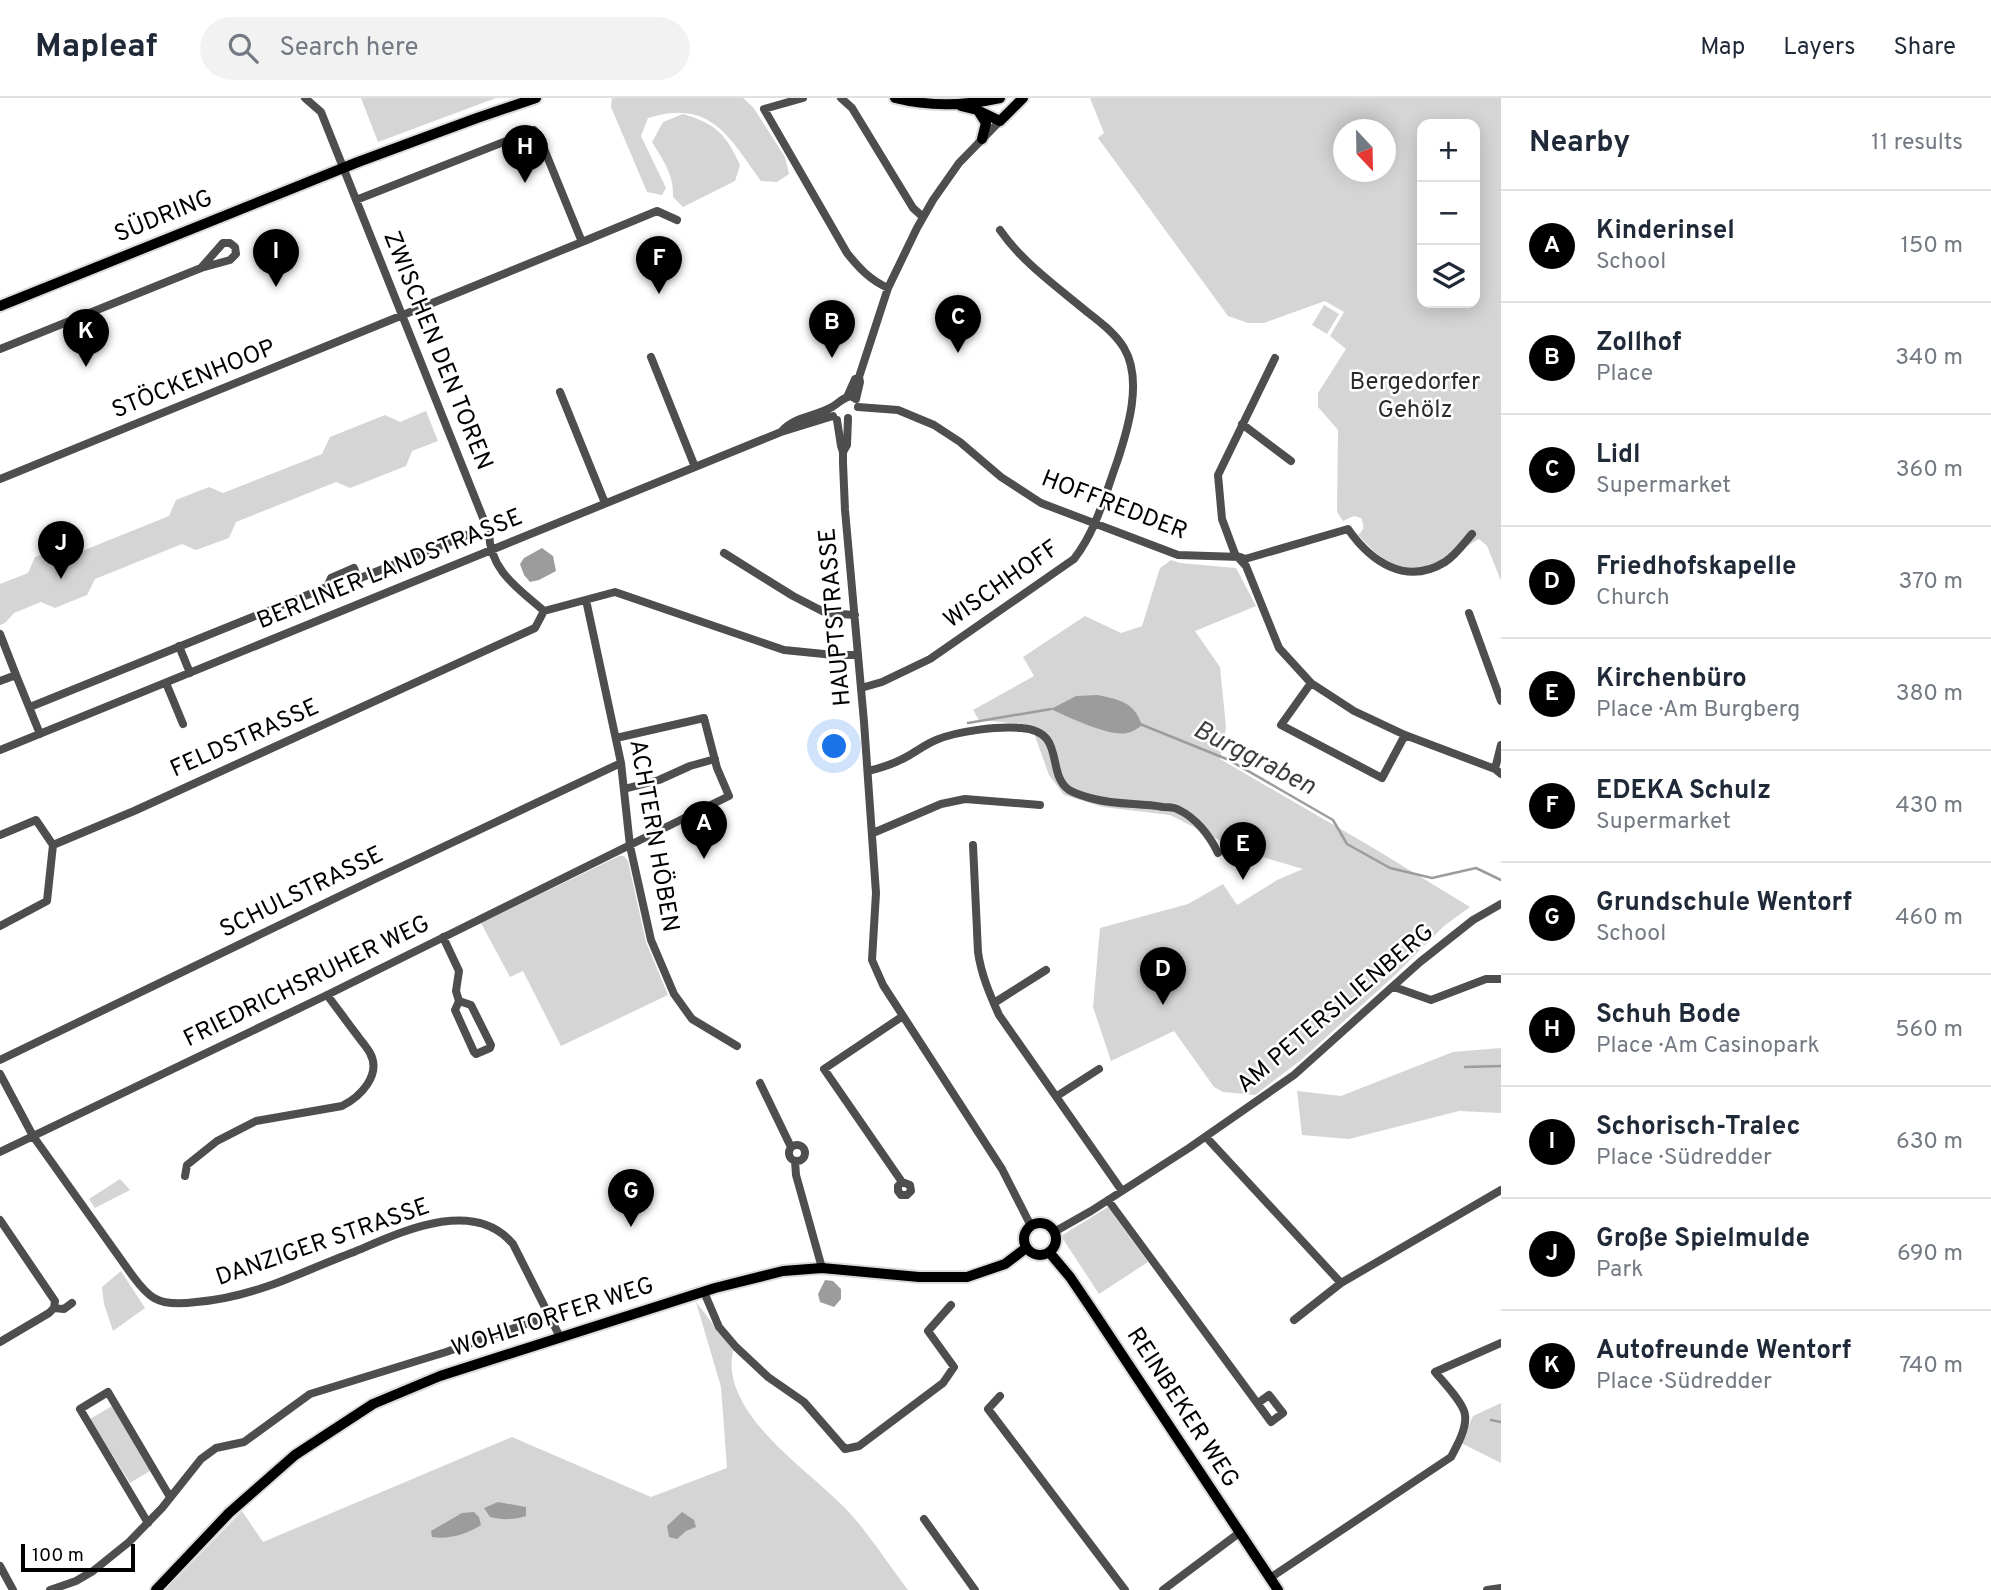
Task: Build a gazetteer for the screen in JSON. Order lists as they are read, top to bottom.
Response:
{
  "streets": {
    "main road": ["SÜDRING", "WOHLTORFER WEG", "REINBEKER WEG"],
    "street": [
      "ZWISCHEN DEN TOREN",
      "STÖCKENHOOP",
      "HOFFREDDER",
      "BERLINER LANDSTRASSE",
      "WISCHHOFF",
      "HAUPTSTRASSE",
      "FELDSTRASSE",
      "ACHTERN HÖBEN",
      "SCHULSTRASSE",
      "FRIEDRICHSRUHER WEG",
      "AM PETERSILIENBERG",
      "DANZIGER STRASSE"
    ]
  },
  "crossings": [
    ["SÜDRING", "ZWISCHEN DEN TOREN"],
    ["ZWISCHEN DEN TOREN", "STÖCKENHOOP"],
    ["ZWISCHEN DEN TOREN", "BERLINER LANDSTRASSE"],
    ["ZWISCHEN DEN TOREN", "FELDSTRASSE"],
    ["HOFFREDDER", "WISCHHOFF"],
    ["BERLINER LANDSTRASSE", "HAUPTSTRASSE"],
    ["WISCHHOFF", "HAUPTSTRASSE"],
    ["ACHTERN HÖBEN", "SCHULSTRASSE"],
    ["ACHTERN HÖBEN", "FRIEDRICHSRUHER WEG"],
    ["FRIEDRICHSRUHER WEG", "DANZIGER STRASSE"],
    ["AM PETERSILIENBERG", "WOHLTORFER WEG"],
    ["AM PETERSILIENBERG", "REINBEKER WEG"],
    ["DANZIGER STRASSE", "WOHLTORFER WEG"],
    ["WOHLTORFER WEG", "REINBEKER WEG"]
  ],
  "water": ["Burggraben"],
  "parks": ["Bergedorfer Gehölz"],
  "scale_bar": "100 m",
  "north": "bottom",
  "page": {
    "header": "Mapleaf",
    "search": "Search here",
    "nav": ["Map", "Layers", "Share"],
    "heading": ["Nearby", "11 results"],
    "map_buttons": ["+", "−"],
    "pins": [
      "H",
      "I",
      "F",
      "C",
      "B",
      "K",
      "J",
      "A",
      "E",
      "D",
      "G"
    ],
    "list": [
      {
        "mark": "A",
        "name": "Kinderinsel",
        "note": "School",
        "value": "150 m"
      },
      {
        "mark": "B",
        "name": "Zollhof",
        "note": "Place",
        "value": "340 m"
      },
      {
        "mark": "C",
        "name": "Lidl",
        "note": "Supermarket",
        "value": "360 m"
      },
      {
        "mark": "D",
        "name": "Friedhofskapelle",
        "note": "Church",
        "value": "370 m"
      },
      {
        "mark": "E",
        "name": "Kirchenbüro",
        "note": "Place · Am Burgberg",
        "value": "380 m"
      },
      {
        "mark": "F",
        "name": "EDEKA Schulz",
        "note": "Supermarket",
        "value": "430 m"
      },
      {
        "mark": "G",
        "name": "Grundschule Wentorf",
        "note": "School",
        "value": "460 m"
      },
      {
        "mark": "H",
        "name": "Schuh Bode",
        "note": "Place · Am Casinopark",
        "value": "560 m"
      },
      {
        "mark": "I",
        "name": "Schorisch-Tralec",
        "note": "Place · Südredder",
        "value": "630 m"
      },
      {
        "mark": "J",
        "name": "Große Spielmulde",
        "note": "Park",
        "value": "690 m"
      },
      {
        "mark": "K",
        "name": "Autofreunde Wentorf",
        "note": "Place · Südredder",
        "value": "740 m"
      }
    ],
    "scale": "100 m"
  }
}
